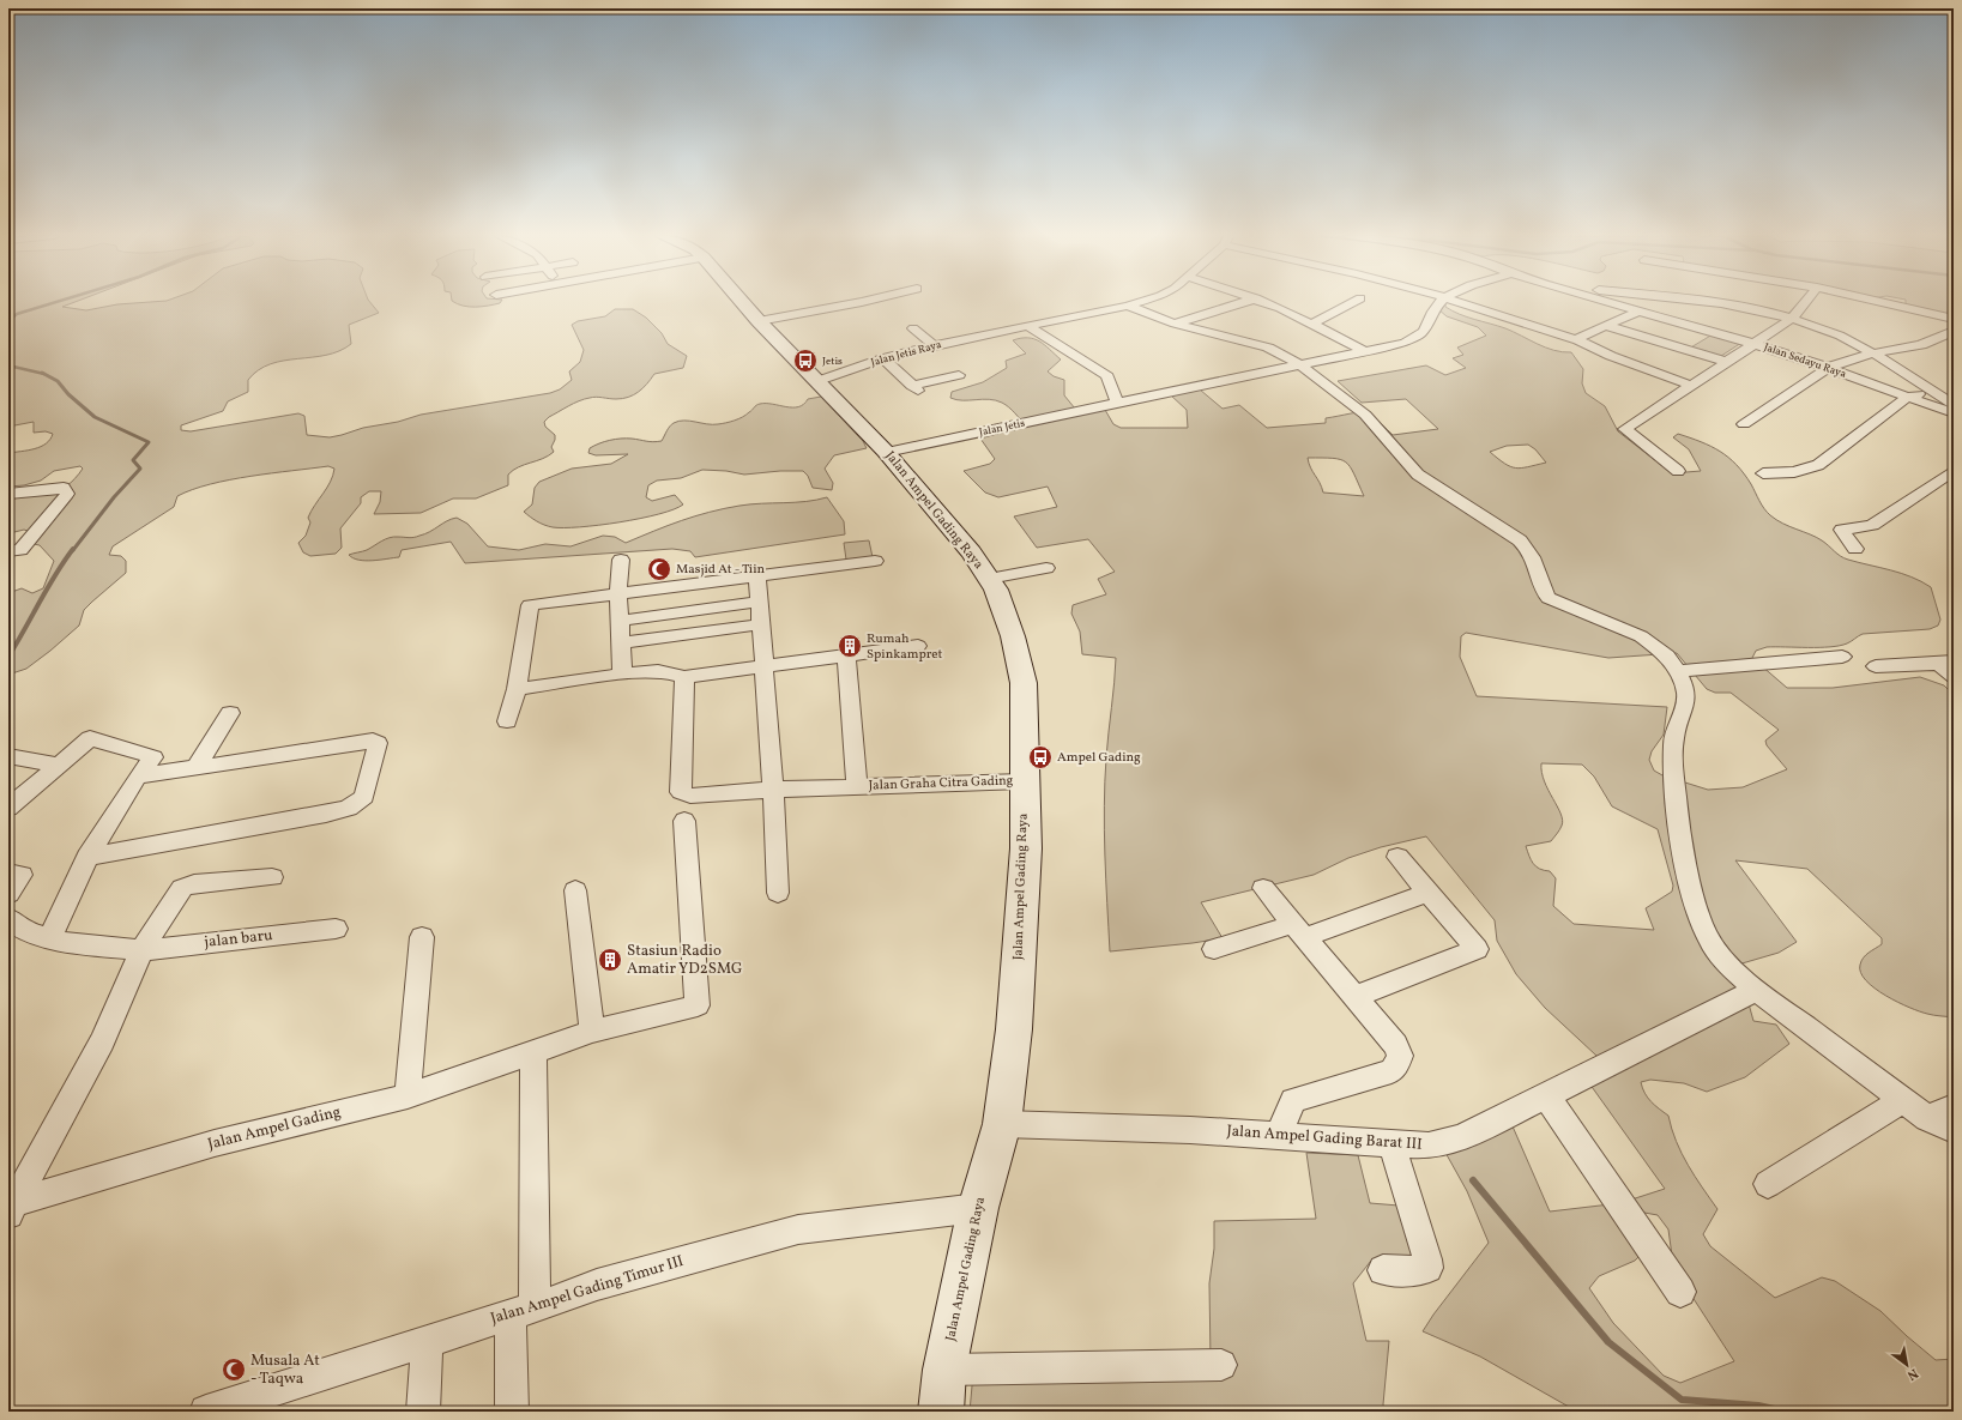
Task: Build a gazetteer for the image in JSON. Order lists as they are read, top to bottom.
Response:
{
  "streets": {
    "main road": ["Jalan Ampel Gading Raya"],
    "street": [
      "Jalan Jetis Raya",
      "Jalan Sedayu Raya",
      "Jalan Jetis",
      "Jalan Graha Citra Gading",
      "jalan baru",
      "Jalan Ampel Gading",
      "Jalan Ampel Gading Barat III",
      "Jalan Ampel Gading Timur III"
    ]
  },
  "crossings": [
    ["Jalan Jetis Raya", "Jalan Ampel Gading Raya"],
    ["Jalan Jetis", "Jalan Ampel Gading Raya"],
    ["Jalan Ampel Gading Raya", "Jalan Graha Citra Gading"],
    ["Jalan Ampel Gading Raya", "Jalan Ampel Gading Barat III"],
    ["Jalan Ampel Gading Raya", "Jalan Ampel Gading Timur III"],
    ["jalan baru", "Jalan Ampel Gading"]
  ],
  "places": {
    "bus stop": ["Jetis", "Ampel Gading"],
    "mosque": ["Masjid At - Tiin", "Musala At - Taqwa"],
    "building": ["Rumah Spinkampret", "Stasiun Radio Amatir YD2SMG"]
  },
  "north": "bottom right"
}
